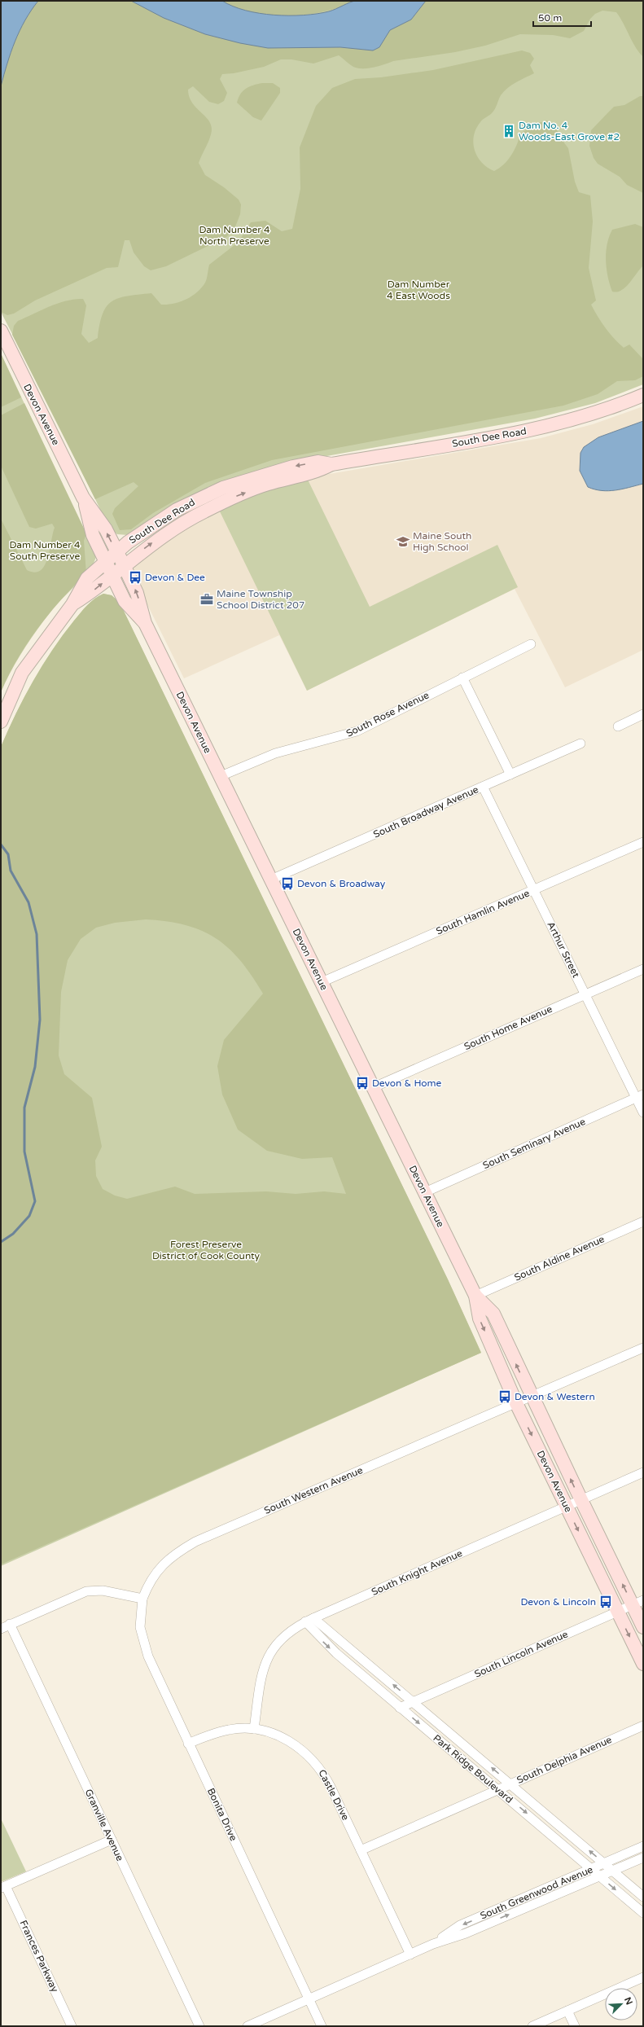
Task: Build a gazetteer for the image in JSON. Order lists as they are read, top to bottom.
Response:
{
  "streets": {
    "street": [
      "Devon Avenue",
      "South Dee Road",
      "South Rose Avenue",
      "South Broadway Avenue",
      "South Hamlin Avenue",
      "Arthur Street",
      "South Home Avenue",
      "South Seminary Avenue",
      "South Aldine Avenue",
      "South Western Avenue",
      "South Knight Avenue",
      "South Lincoln Avenue",
      "South Delphia Avenue",
      "Park Ridge Boulevard",
      "Castle Drive",
      "Bonita Drive",
      "Granville Avenue",
      "South Greenwood Avenue",
      "Frances Parkway"
    ]
  },
  "crossings": [
    ["Devon Avenue", "South Dee Road"],
    ["Devon Avenue", "South Rose Avenue"],
    ["Devon Avenue", "South Broadway Avenue"],
    ["Devon Avenue", "South Hamlin Avenue"],
    ["Devon Avenue", "South Home Avenue"],
    ["Devon Avenue", "South Seminary Avenue"],
    ["Devon Avenue", "South Aldine Avenue"],
    ["Devon Avenue", "South Western Avenue"],
    ["Devon Avenue", "South Knight Avenue"],
    ["Devon Avenue", "South Lincoln Avenue"],
    ["South Broadway Avenue", "Arthur Street"],
    ["South Hamlin Avenue", "Arthur Street"],
    ["Arthur Street", "South Home Avenue"],
    ["Arthur Street", "South Seminary Avenue"],
    ["South Western Avenue", "Bonita Drive"],
    ["South Knight Avenue", "Park Ridge Boulevard"],
    ["South Knight Avenue", "Castle Drive"],
    ["South Lincoln Avenue", "Park Ridge Boulevard"],
    ["South Delphia Avenue", "Park Ridge Boulevard"],
    ["South Delphia Avenue", "Castle Drive"],
    ["Park Ridge Boulevard", "South Greenwood Avenue"],
    ["Castle Drive", "Bonita Drive"],
    ["Castle Drive", "South Greenwood Avenue"],
    ["Bonita Drive", "South Greenwood Avenue"]
  ],
  "parks": [
    "Dam Number 4 North Preserve",
    "Dam Number 4 East Woods",
    "Dam Number 4 South Preserve",
    "Forest Preserve District of Cook County"
  ],
  "places": {
    "building": ["Dam No. 4 Woods-East Grove #2"],
    "school or university": ["Maine South High School"],
    "bus stop": [
      "Devon & Dee",
      "Devon & Broadway",
      "Devon & Home",
      "Devon & Western",
      "Devon & Lincoln"
    ],
    "office": ["Maine Township School District 207"]
  },
  "scale_bar": "50 m",
  "north": "top right"
}
